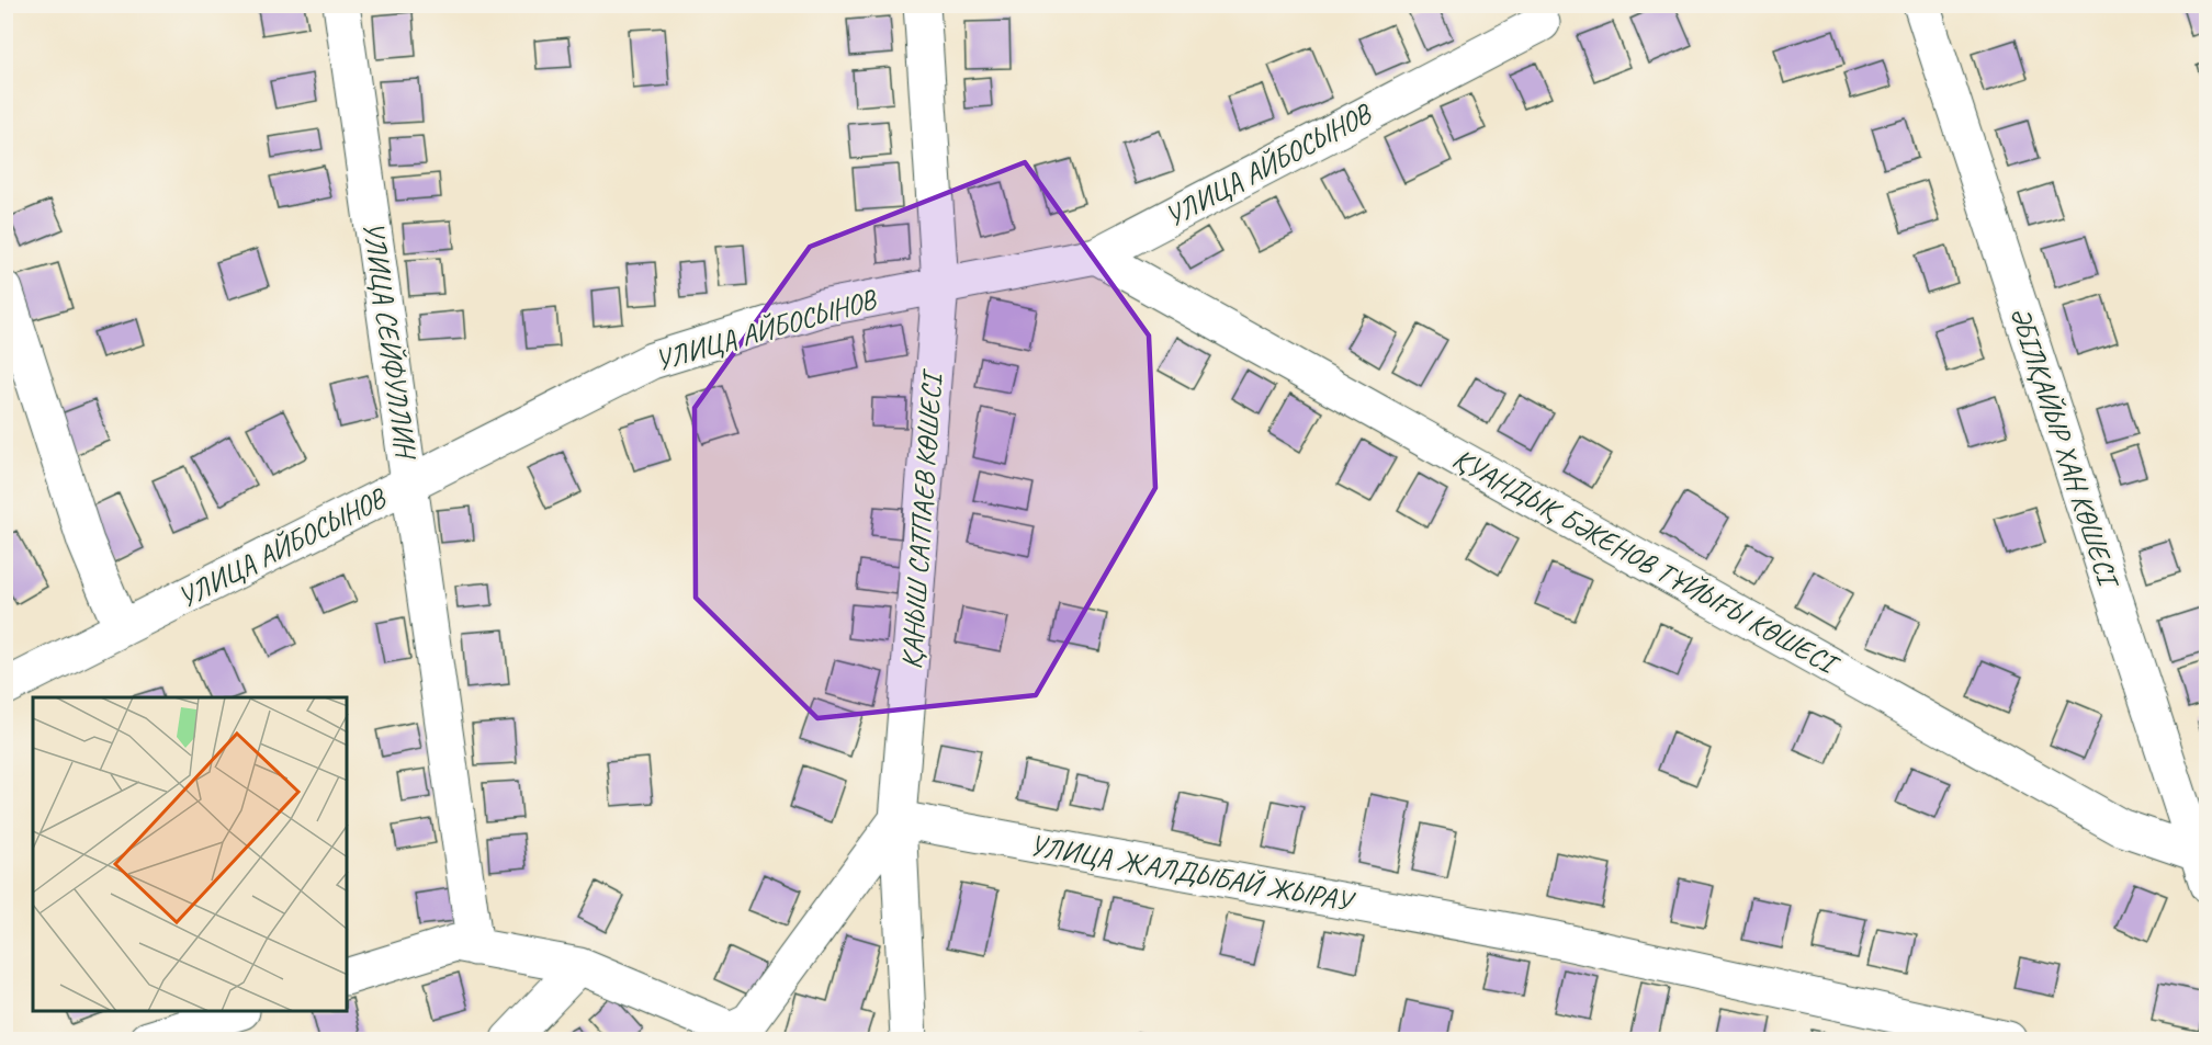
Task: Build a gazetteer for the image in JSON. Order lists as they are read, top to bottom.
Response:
{
  "streets": {
    "street": [
      "УЛИЦА АЙБОСЫНОВ",
      "УЛИЦА СЕЙФУЛЛИН",
      "ӘБІЛҚАЙЫР ХАН КӨШЕСІ",
      "ҚАНЫШ САТПАЕВ КӨШЕСІ",
      "ҚУАНДЫҚ БӘКЕНОВ ТҰЙЫҒЫ КӨШЕСІ",
      "УЛИЦА ЖАЛДЫБАЙ ЖЫРАУ"
    ]
  },
  "crossings": [
    ["УЛИЦА АЙБОСЫНОВ", "УЛИЦА СЕЙФУЛЛИН"],
    ["УЛИЦА АЙБОСЫНОВ", "ҚАНЫШ САТПАЕВ КӨШЕСІ"],
    ["УЛИЦА АЙБОСЫНОВ", "ҚУАНДЫҚ БӘКЕНОВ ТҰЙЫҒЫ КӨШЕСІ"],
    ["ӘБІЛҚАЙЫР ХАН КӨШЕСІ", "ҚУАНДЫҚ БӘКЕНОВ ТҰЙЫҒЫ КӨШЕСІ"],
    ["ҚАНЫШ САТПАЕВ КӨШЕСІ", "УЛИЦА ЖАЛДЫБАЙ ЖЫРАУ"]
  ]
}
